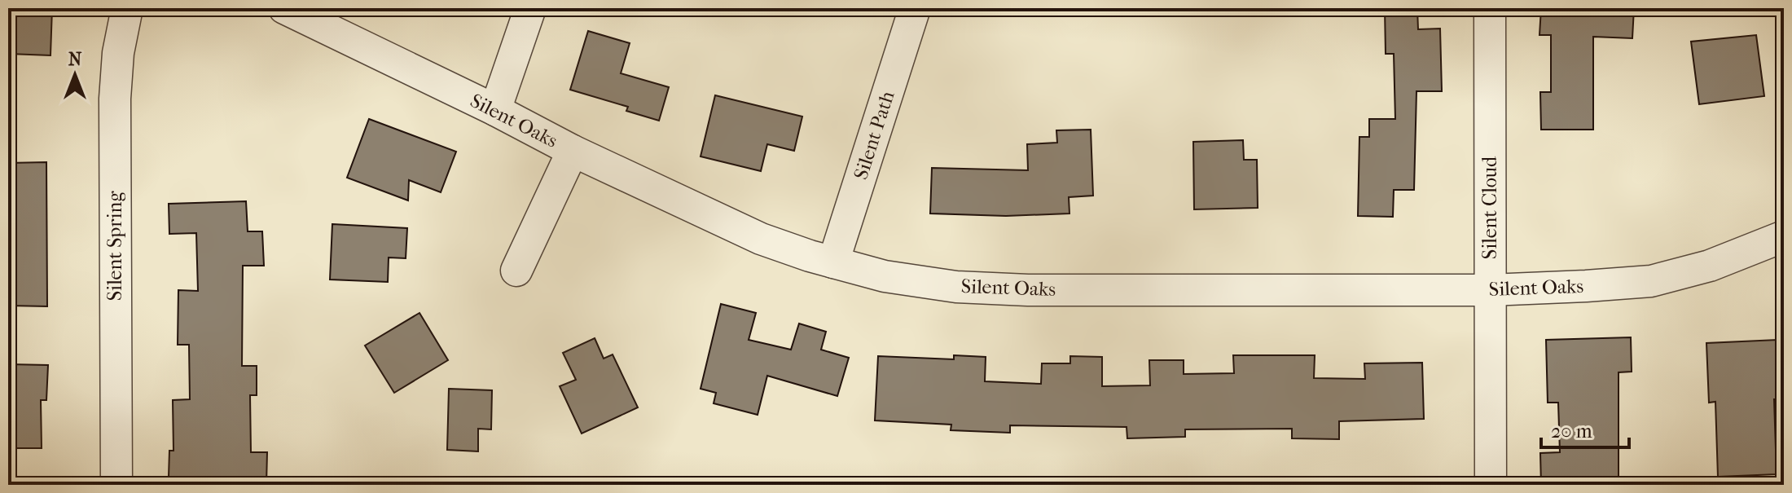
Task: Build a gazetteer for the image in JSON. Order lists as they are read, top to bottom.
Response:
{
  "streets": {
    "street": [
      "Silent Oaks",
      "Silent Path",
      "Silent Cloud",
      "Silent Spring"
    ]
  },
  "crossings": [
    ["Silent Oaks", "Silent Path"],
    ["Silent Oaks", "Silent Cloud"]
  ],
  "scale_bar": "20 m",
  "north": "top"
}
